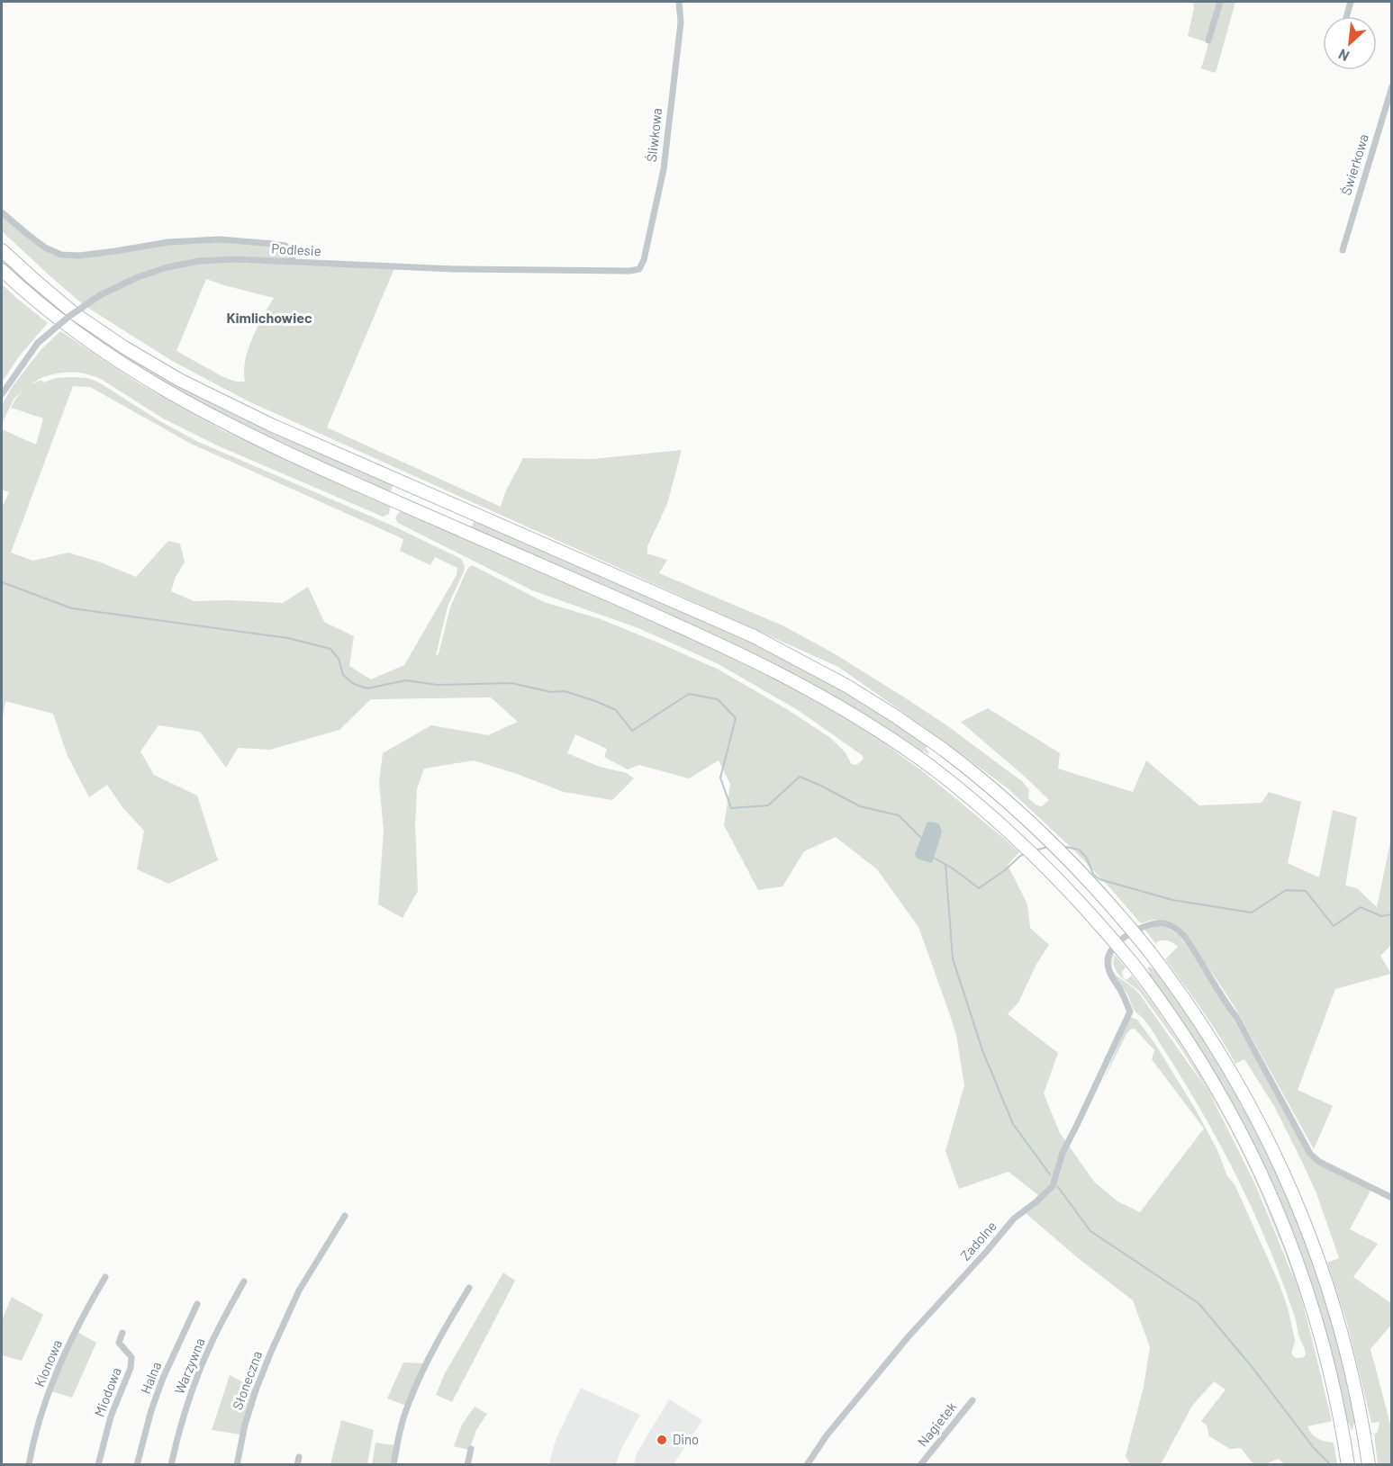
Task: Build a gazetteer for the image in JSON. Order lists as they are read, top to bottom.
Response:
{
  "streets": {
    "street": [
      "Śliwkowa",
      "Świerkowa",
      "Podlesie",
      "Zadolne",
      "Klonowa",
      "Warzywna",
      "Halna",
      "Słoneczna",
      "Miodowa",
      "Nagietek"
    ]
  },
  "crossings": [
    ["Śliwkowa", "Podlesie"]
  ],
  "districts": ["Kimlichowiec"],
  "places": ["Dino"],
  "north": "bottom left"
}
